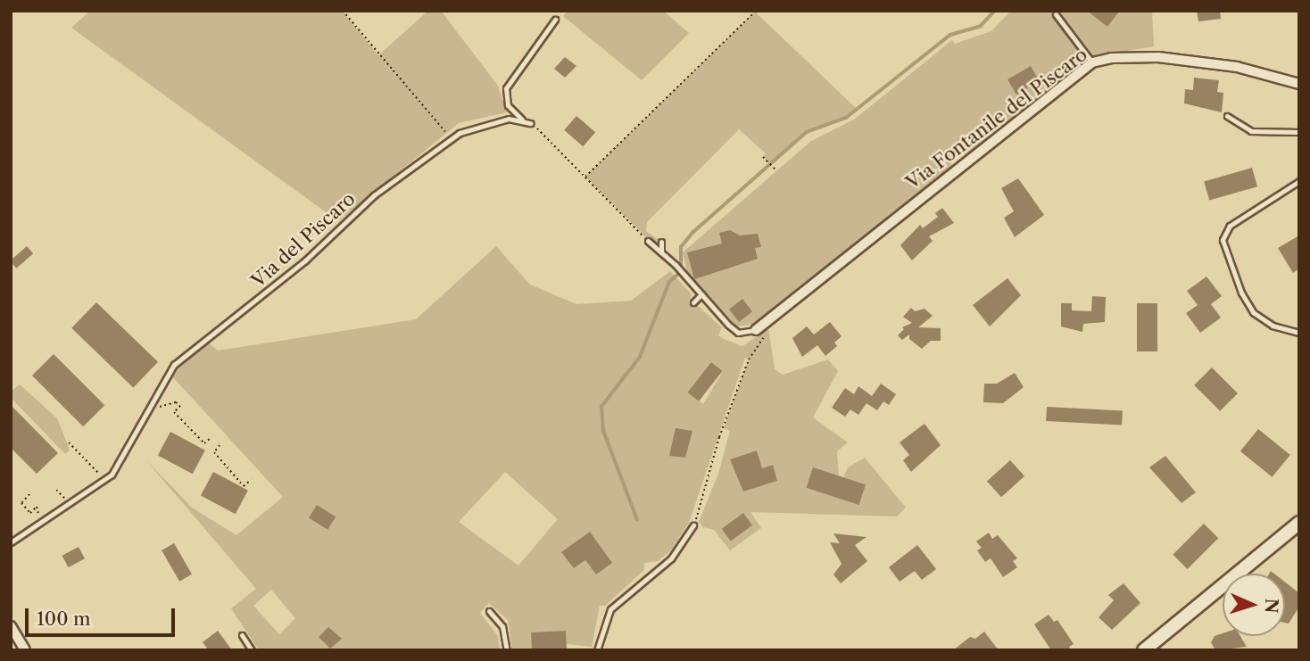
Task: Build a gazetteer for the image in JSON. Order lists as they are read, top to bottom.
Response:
{
  "streets": {
    "street": ["Via Fontanile del Piscaro"],
    "lane": ["Via del Piscaro"]
  },
  "scale_bar": "100 m",
  "north": "right"
}
